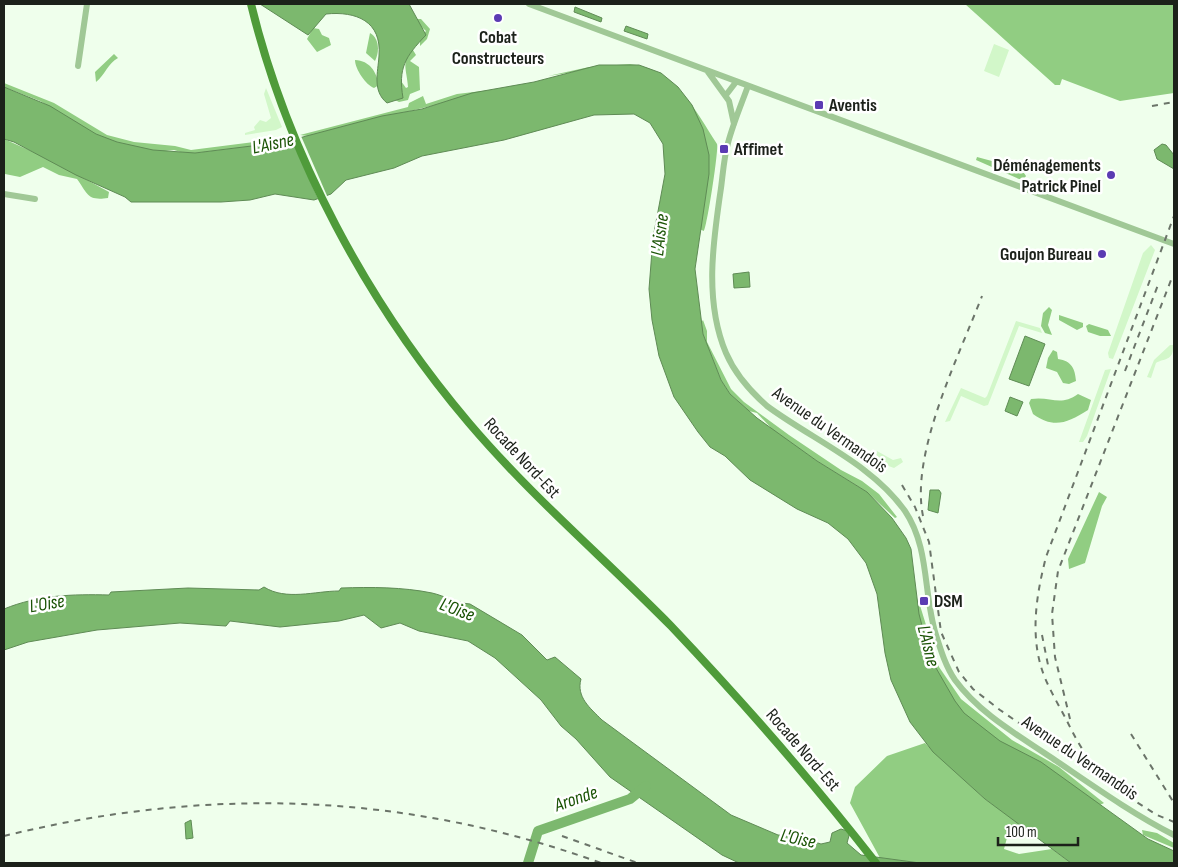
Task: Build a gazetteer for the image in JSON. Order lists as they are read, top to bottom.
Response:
{
  "streets": {
    "main road": ["Rocade Nord-Est"],
    "street": ["Avenue du Vermandois"]
  },
  "water": ["L'Aisne", "L'Oise", "Aronde"],
  "places": {
    "other": ["Cobat Constructeurs", "Déménagements Patrick Pinel", "Goujon Bureau"],
    "transit": ["Aventis", "Affimet", "DSM"]
  },
  "scale_bar": "100 m"
}
